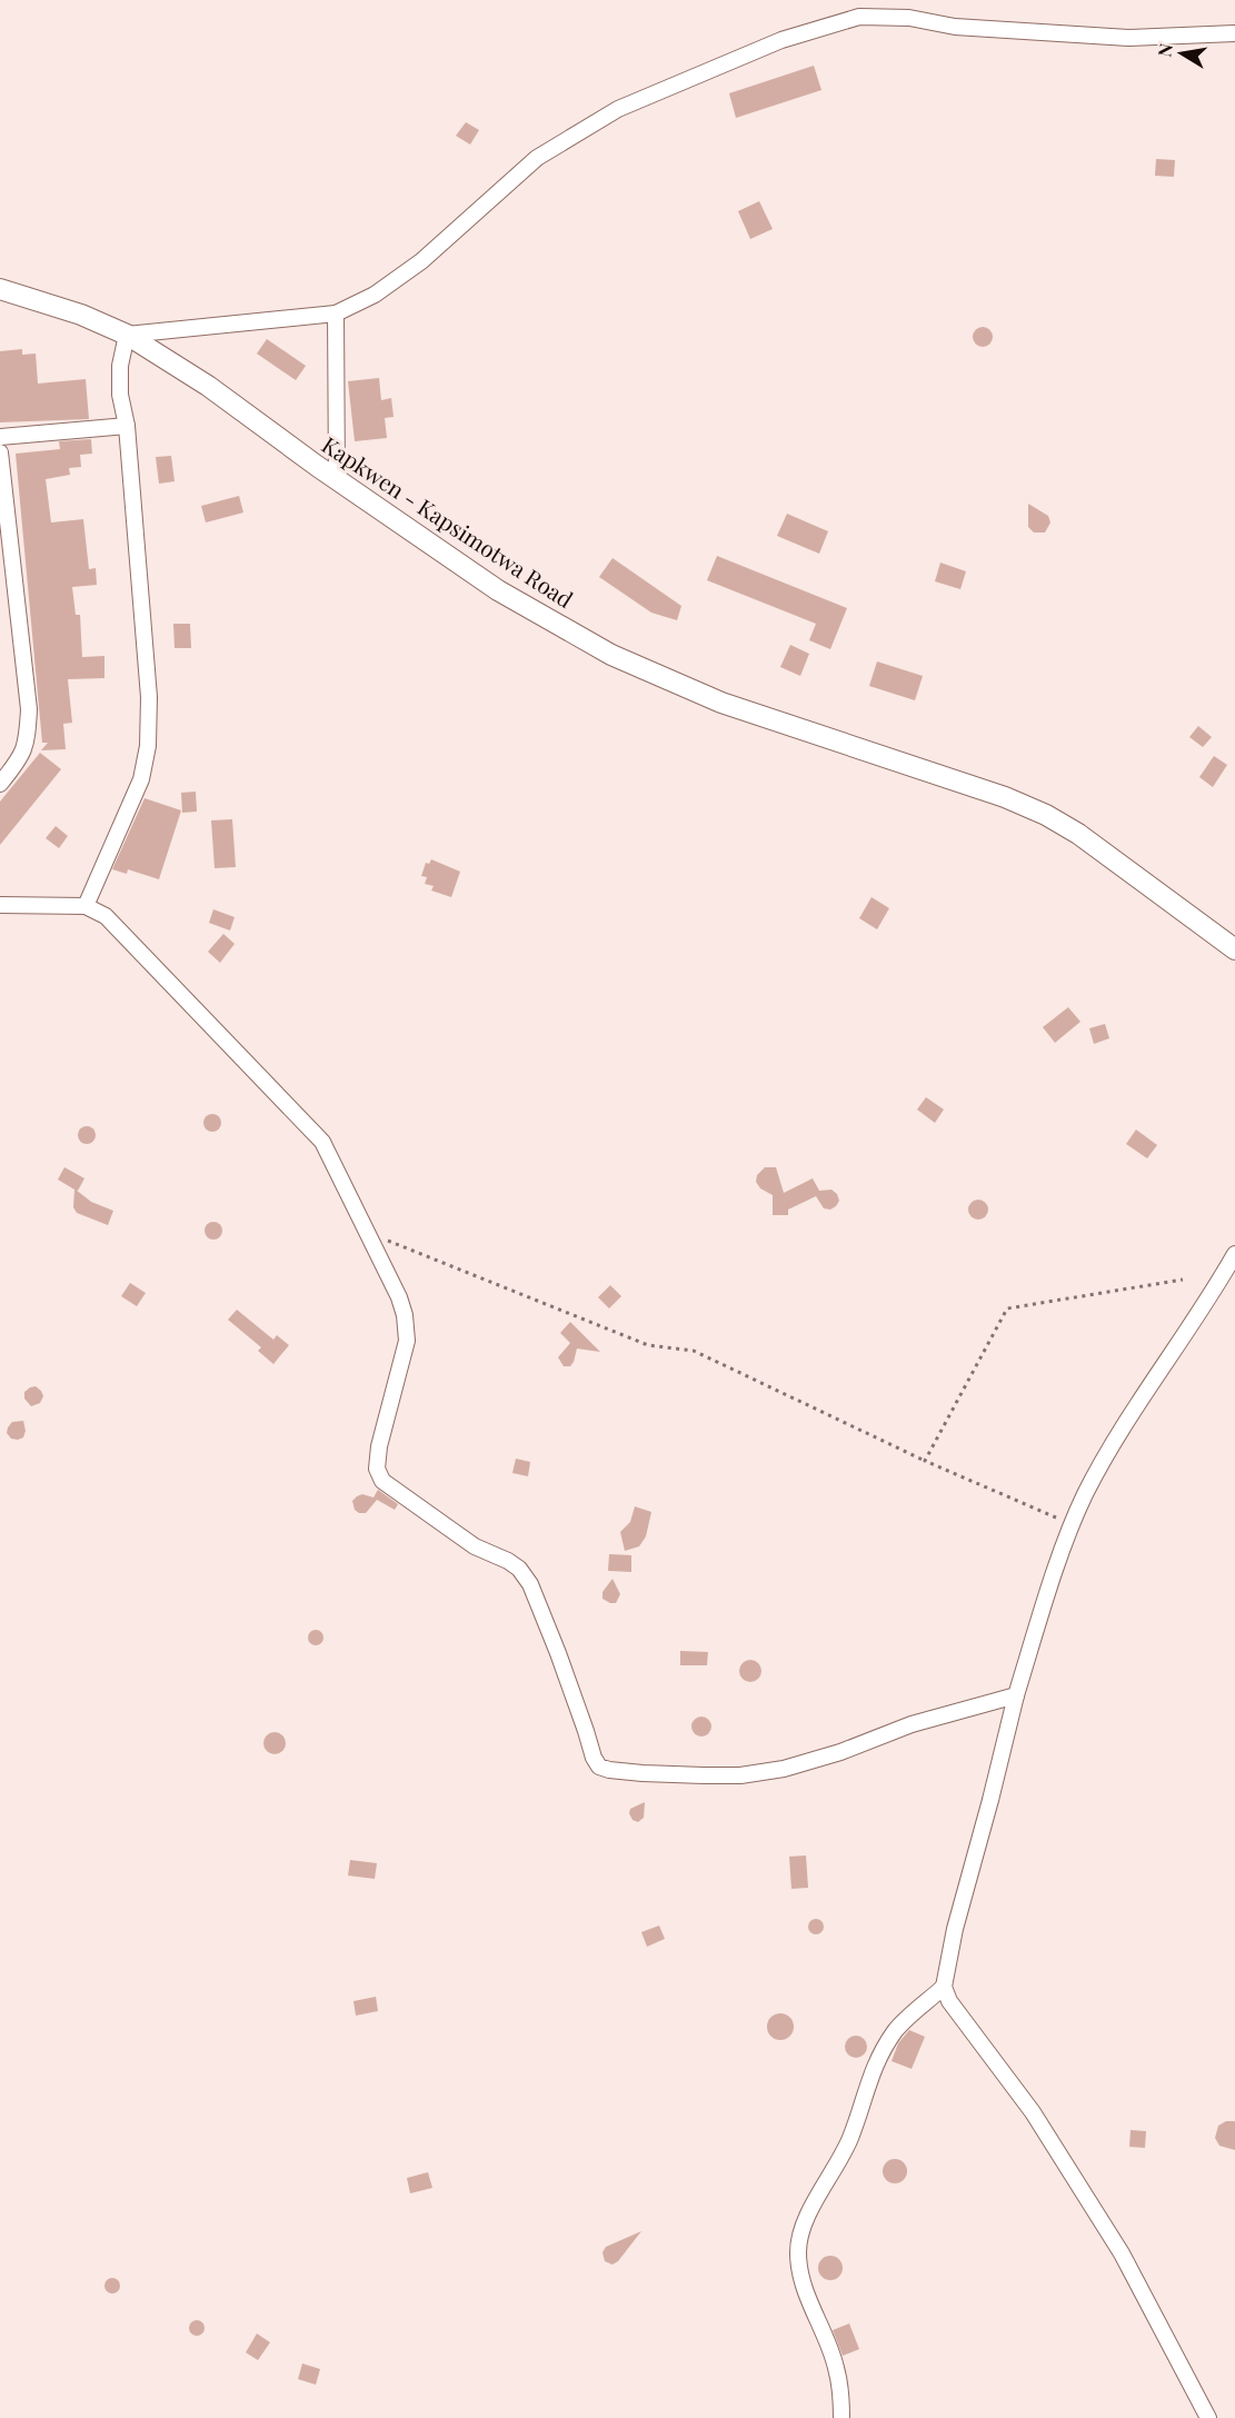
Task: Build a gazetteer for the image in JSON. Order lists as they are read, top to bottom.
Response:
{
  "streets": {
    "street": ["Kapkwen - Kapsimotwa Road"]
  },
  "north": "left"
}
